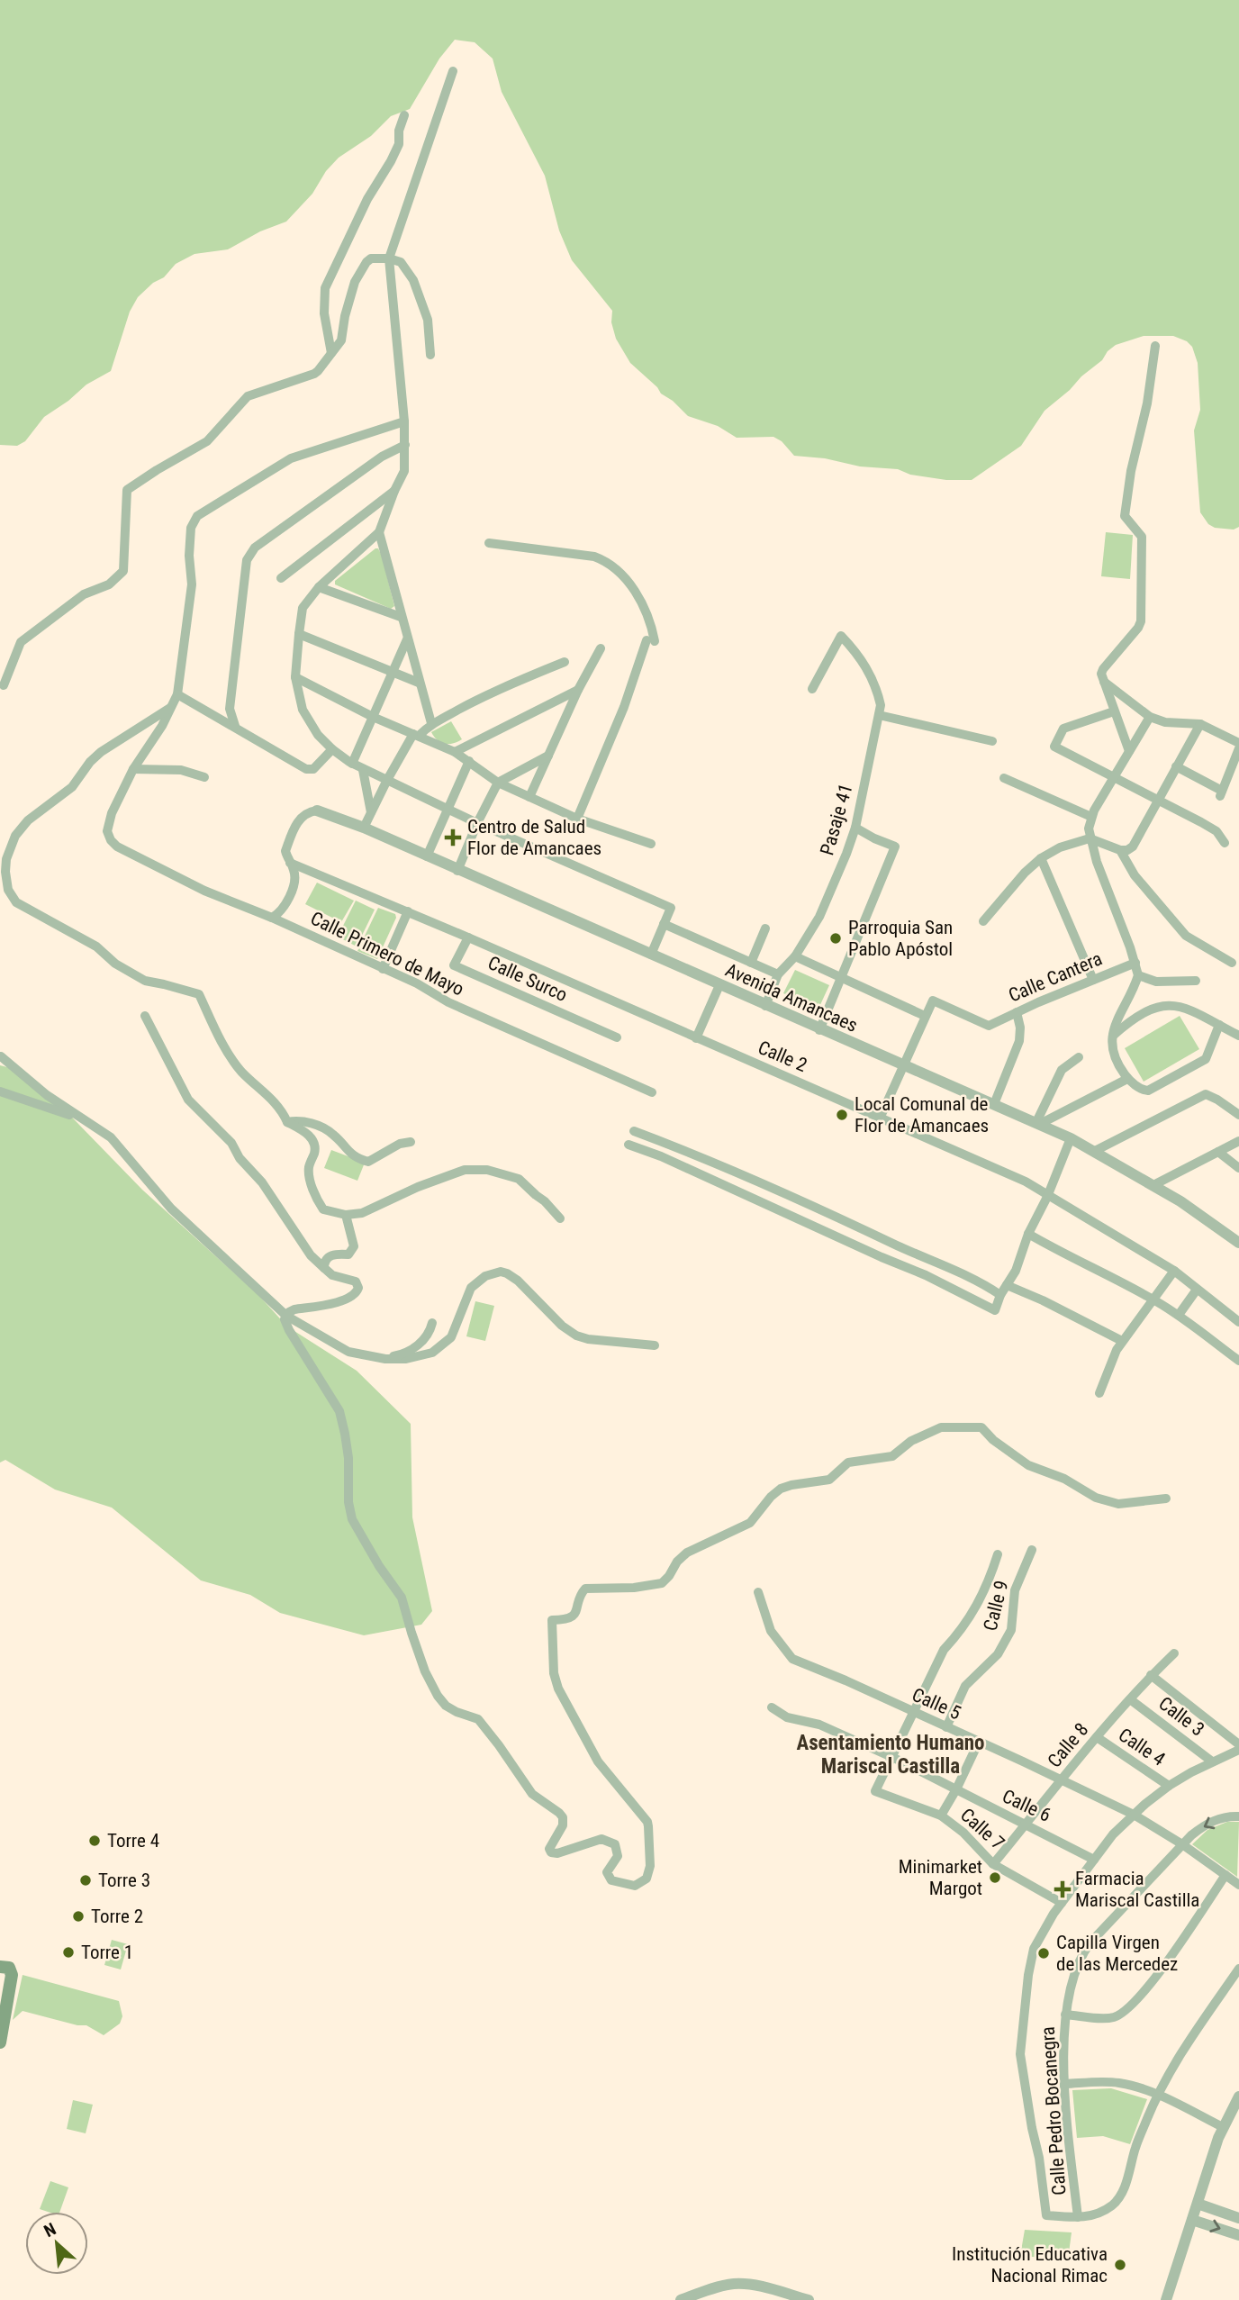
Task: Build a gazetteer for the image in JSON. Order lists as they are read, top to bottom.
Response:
{
  "streets": {
    "street": [
      "Pasaje 41",
      "Calle Primero de Mayo",
      "Calle Cantera",
      "Calle Surco",
      "Avenida Amancaes",
      "Calle 2",
      "Calle 9",
      "Calle 5",
      "Calle 3",
      "Calle 8",
      "Calle 4",
      "Calle 6",
      "Calle 7",
      "Calle Pedro Bocanegra"
    ]
  },
  "crossings": [
    ["Pasaje 41", "Avenida Amancaes"],
    ["Calle Surco", "Calle 2"],
    ["Calle 9", "Calle 5"],
    ["Calle 5", "Calle 8"],
    ["Calle 5", "Calle Pedro Bocanegra"],
    ["Calle 3", "Calle 8"],
    ["Calle 8", "Calle 4"],
    ["Calle 8", "Calle 6"],
    ["Calle 8", "Calle 7"],
    ["Calle 6", "Calle 7"]
  ],
  "districts": ["Asentamiento Humano Mariscal Castilla"],
  "places": {
    "health": ["Centro de Salud Flor de Amancaes", "Farmacia Mariscal Castilla"],
    "other": [
      "Parroquia San Pablo Apóstol",
      "Local Comunal de Flor de Amancaes",
      "Torre 4",
      "Minimarket Margot",
      "Torre 3",
      "Torre 2",
      "Torre 1",
      "Capilla Virgen de las Mercedez",
      "Institución Educativa Nacional Rimac"
    ]
  },
  "north": "top left"
}
